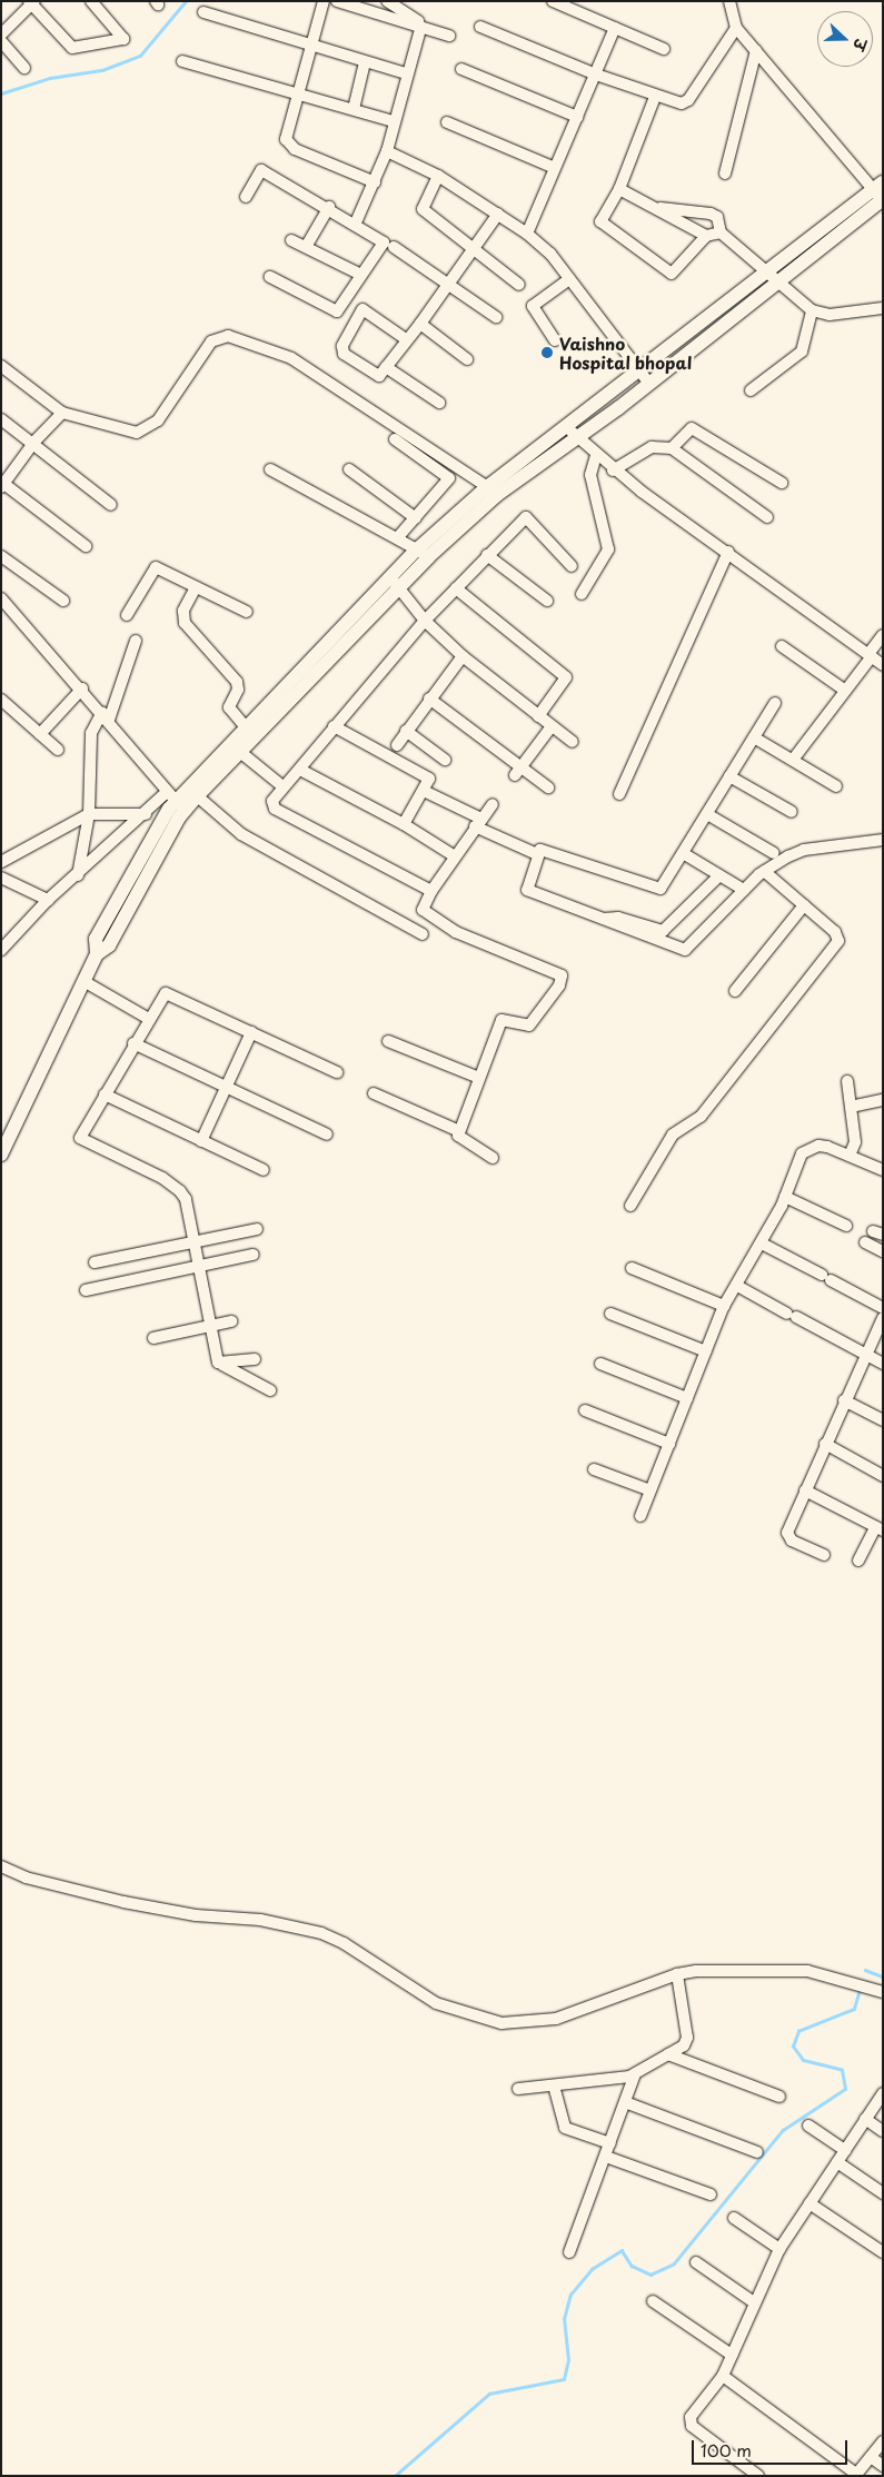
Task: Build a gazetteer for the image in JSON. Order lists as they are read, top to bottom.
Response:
{
  "places": ["Vaishno Hospital bhopal"],
  "scale_bar": "100 m",
  "north": "right"
}
